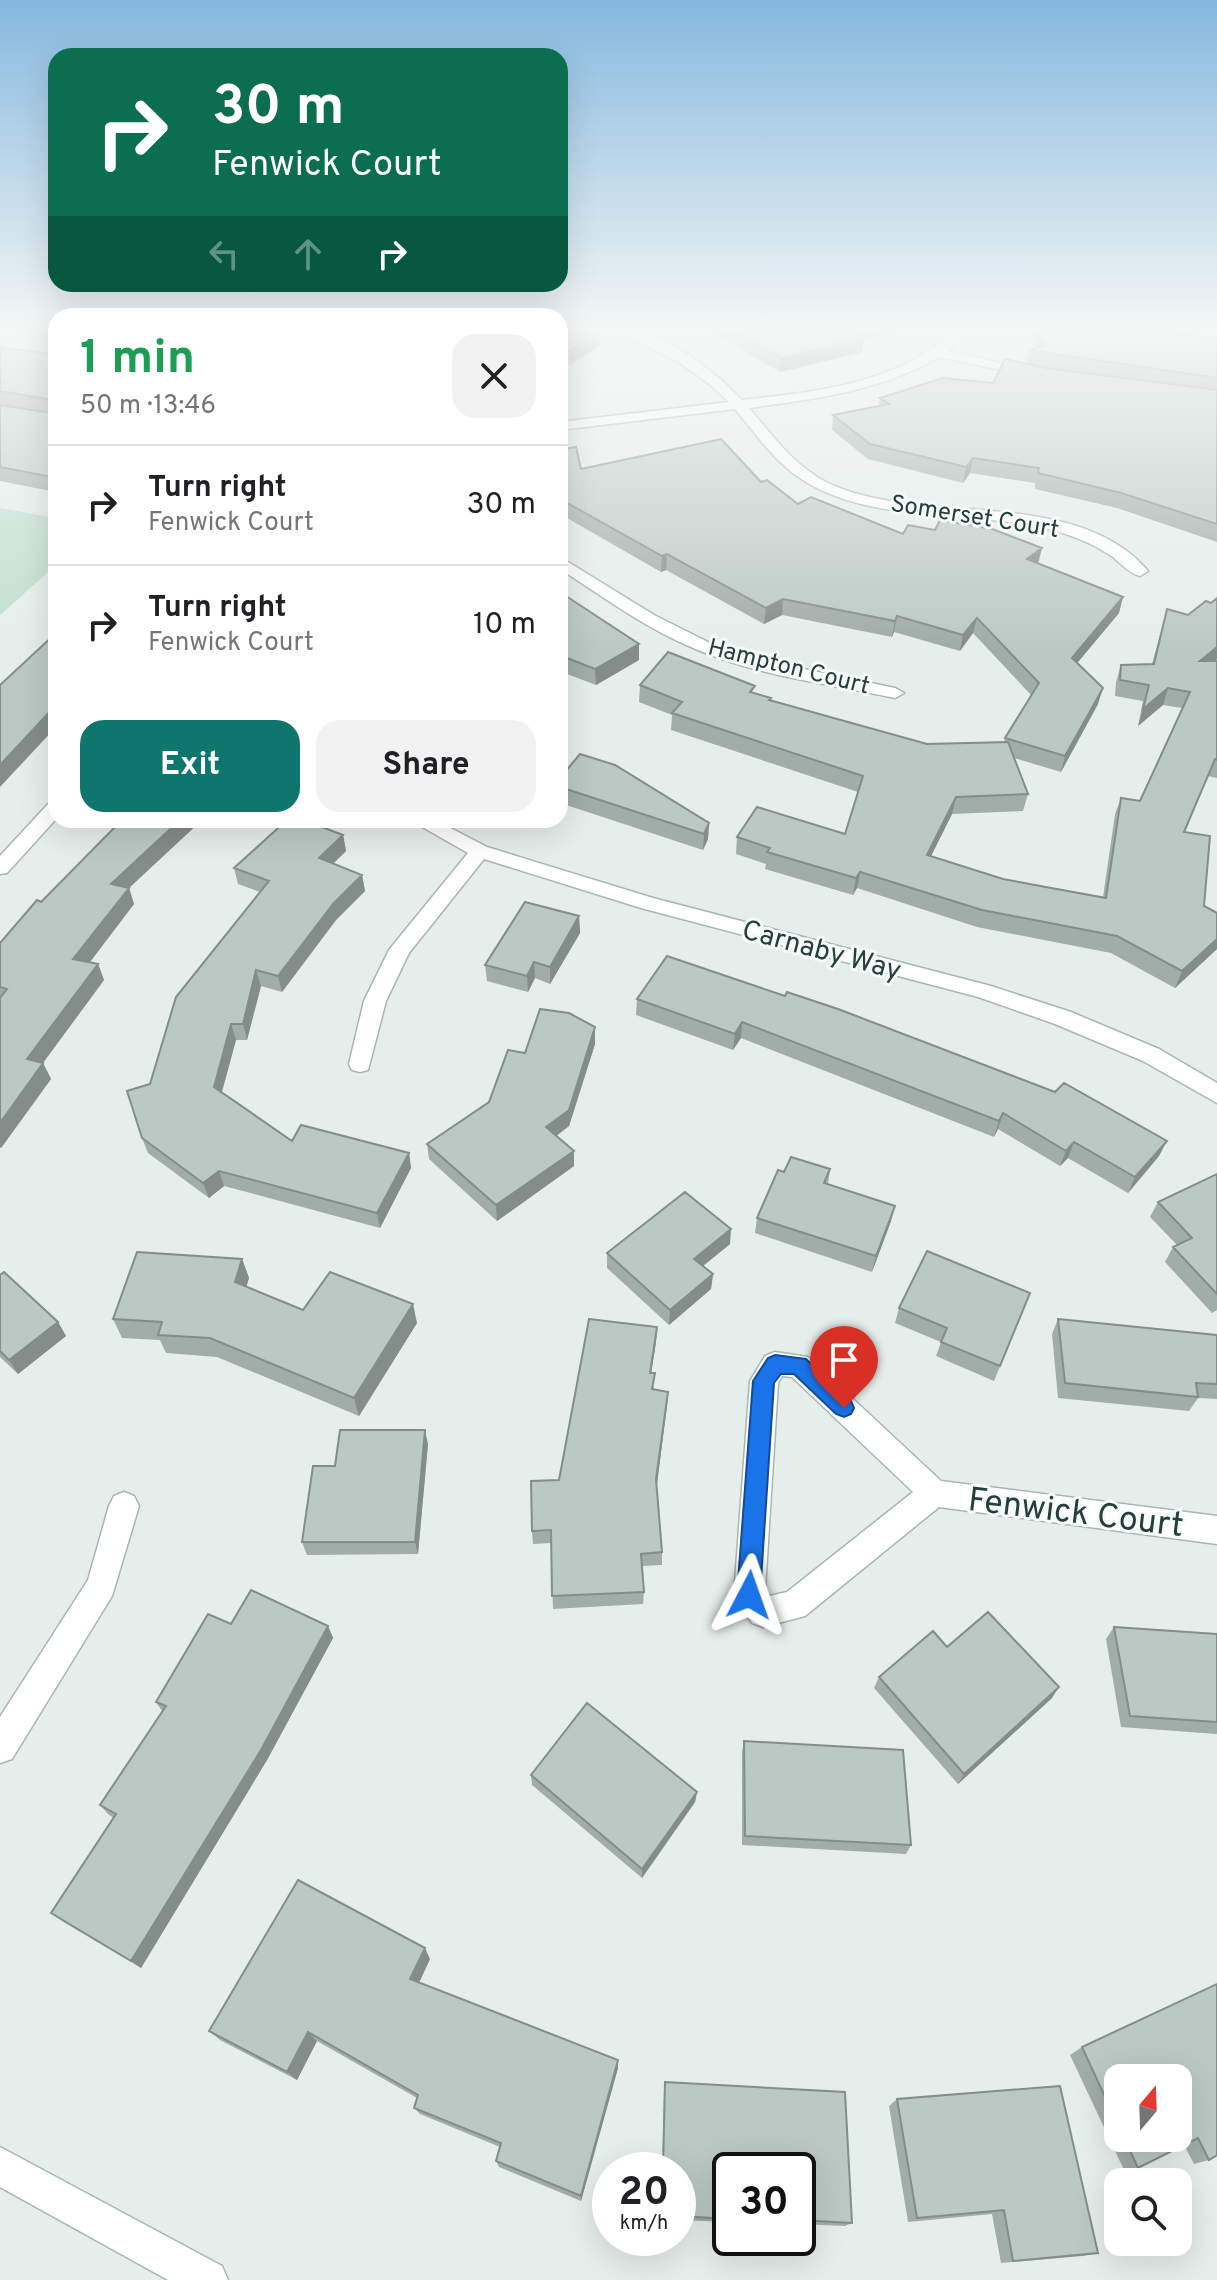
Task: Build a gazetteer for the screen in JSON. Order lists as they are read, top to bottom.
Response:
{
  "streets": {
    "street": [
      "Somerset Court",
      "Hampton Court",
      "Carnaby Way",
      "Fenwick Court"
    ]
  },
  "north": "top",
  "page": {
    "turn": ["30 m", "Fenwick Court"],
    "heading": ["1 min", "50 m · 13:46"],
    "list": [
      {
        "name": "Turn right",
        "note": "Fenwick Court",
        "value": "30 m"
      },
      {
        "name": "Turn right",
        "note": "Fenwick Court",
        "value": "10 m"
      }
    ],
    "buttons": ["Exit", "Share"],
    "speed": "20 km/h",
    "limit": "30"
  }
}
